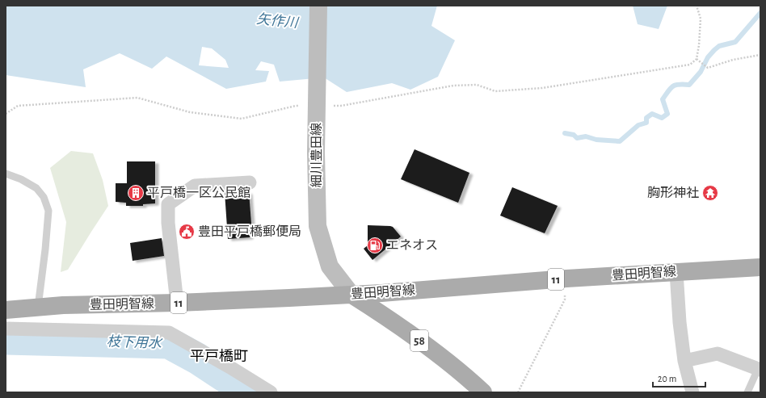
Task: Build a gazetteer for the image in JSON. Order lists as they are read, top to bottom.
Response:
{
  "streets": {
    "main road": [
      "細川豊田線",
      "豊田明智線",
      "11",
      "58"
    ]
  },
  "crossings": [
    ["細川豊田線", "豊田明智線"],
    ["細川豊田線", "58"],
    ["豊田明智線", "58"]
  ],
  "districts": ["平戸橋町"],
  "water": ["矢作川", "枝下用水"],
  "places": {
    "building": ["平戸橋一区公民館"],
    "temple": ["胸形神社"],
    "public building": ["豊田平戸橋郵便局"],
    "fuel station": ["エネオス"]
  },
  "scale_bar": "20 m"
}
